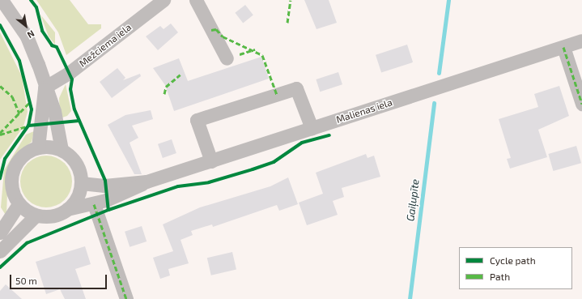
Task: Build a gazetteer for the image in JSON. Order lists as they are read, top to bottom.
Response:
{
  "streets": {
    "street": ["Mežciema iela", "Malienas iela"]
  },
  "water": ["Gaiļupīte"],
  "legend": ["Cycle path", "Path"],
  "scale_bar": "50 m",
  "north": "bottom right"
}
